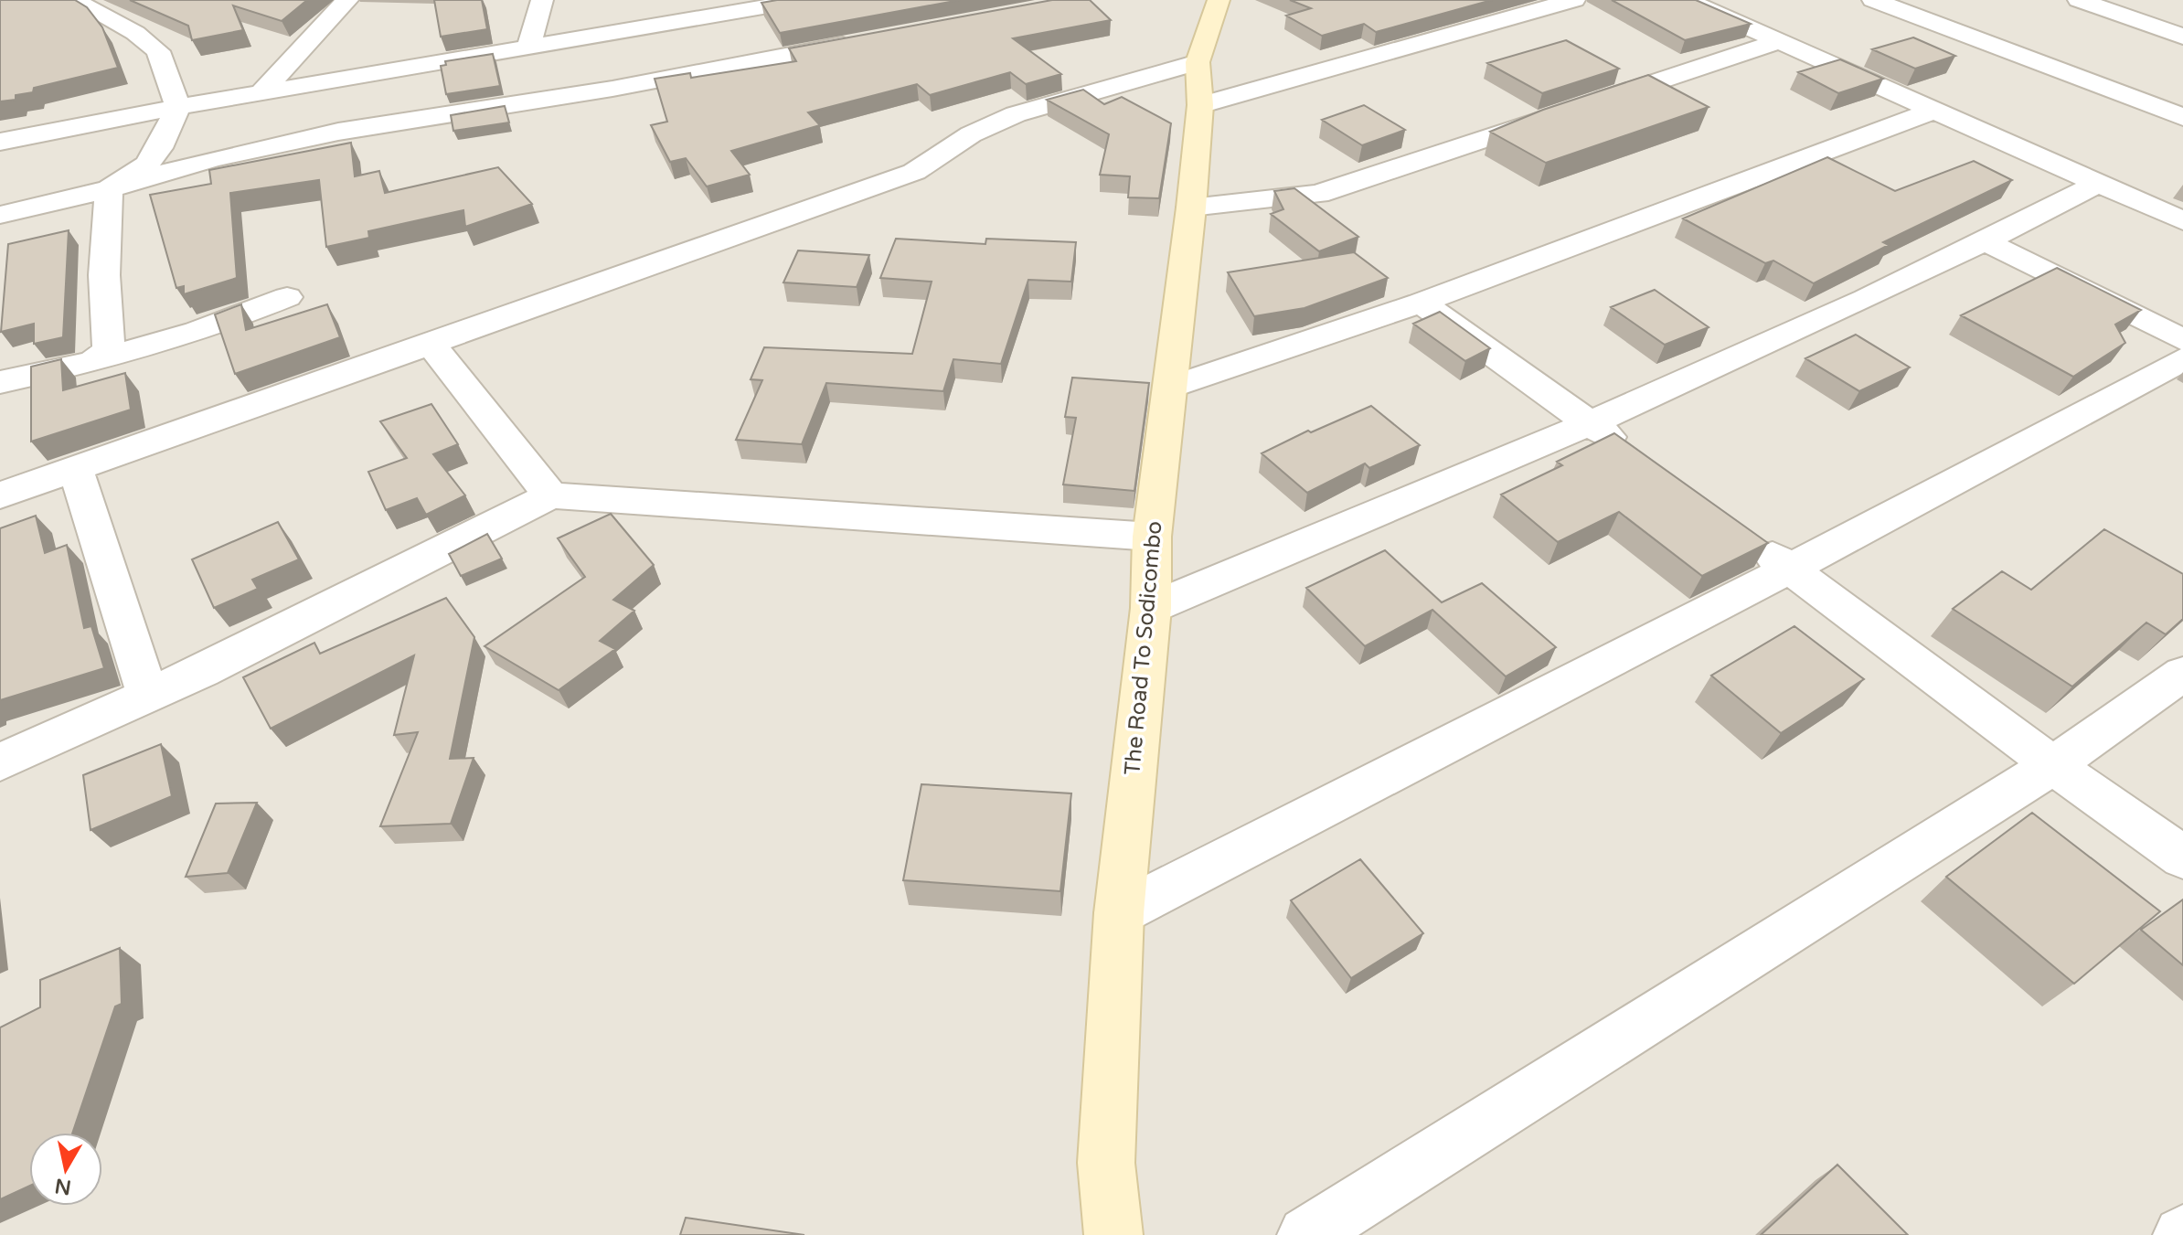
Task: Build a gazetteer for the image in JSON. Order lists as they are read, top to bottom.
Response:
{
  "streets": {
    "main road": ["The Road To Sodicombo"]
  },
  "north": "bottom"
}
